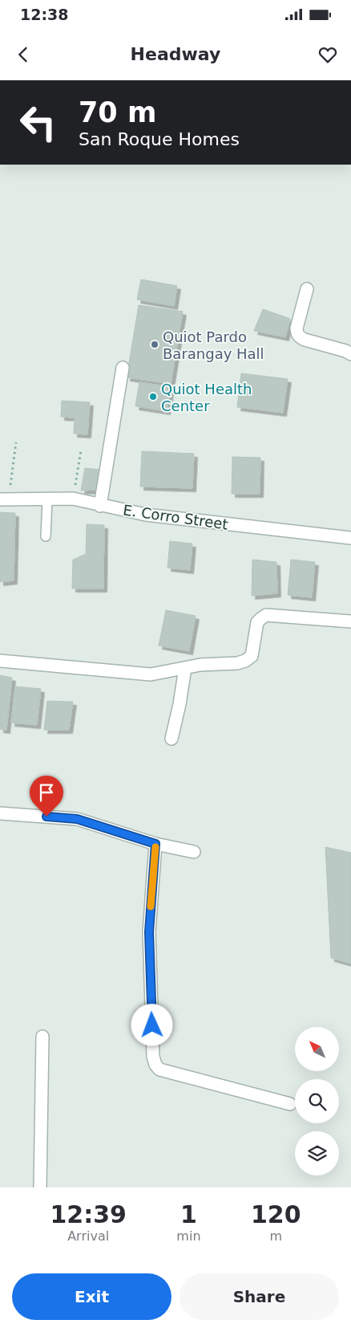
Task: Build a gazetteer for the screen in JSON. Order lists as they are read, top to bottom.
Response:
{
  "streets": {
    "street": ["E. Corro Street"]
  },
  "places": ["Quiot Pardo Barangay Hall", "Quiot Health Center"],
  "north": "top left",
  "page": {
    "status": "12:38",
    "header": "Headway",
    "turn": ["70 m", "San Roque Homes"],
    "eta": [
      "12:39",
      "Arrival",
      "1",
      "min",
      "120",
      "m"
    ],
    "buttons": ["Exit", "Share"]
  }
}
